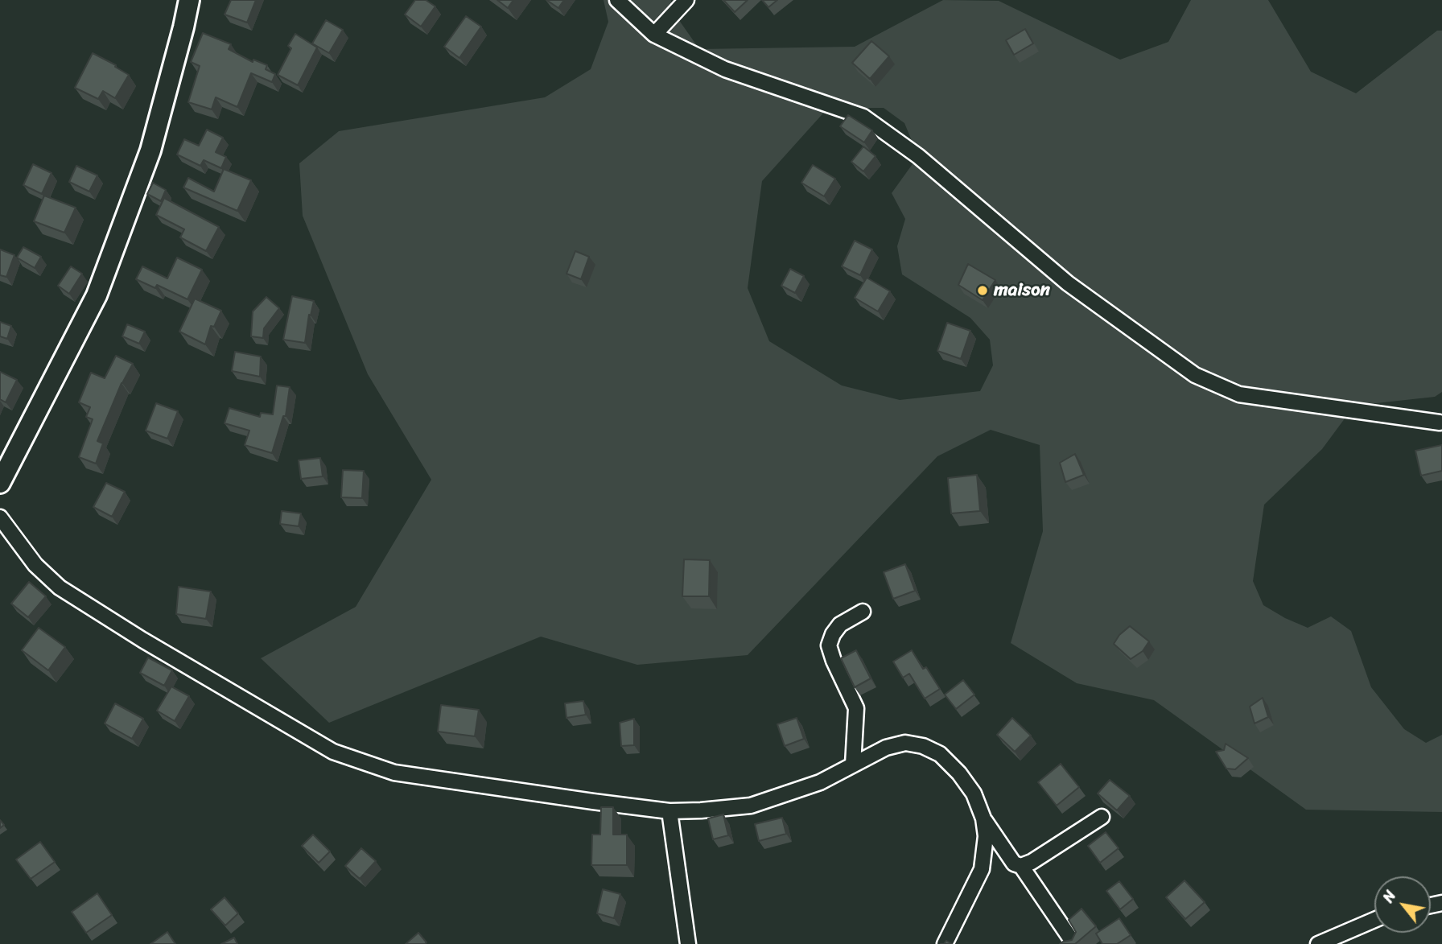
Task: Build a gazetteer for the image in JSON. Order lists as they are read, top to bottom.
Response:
{
  "places": ["maison"],
  "north": "top left"
}
